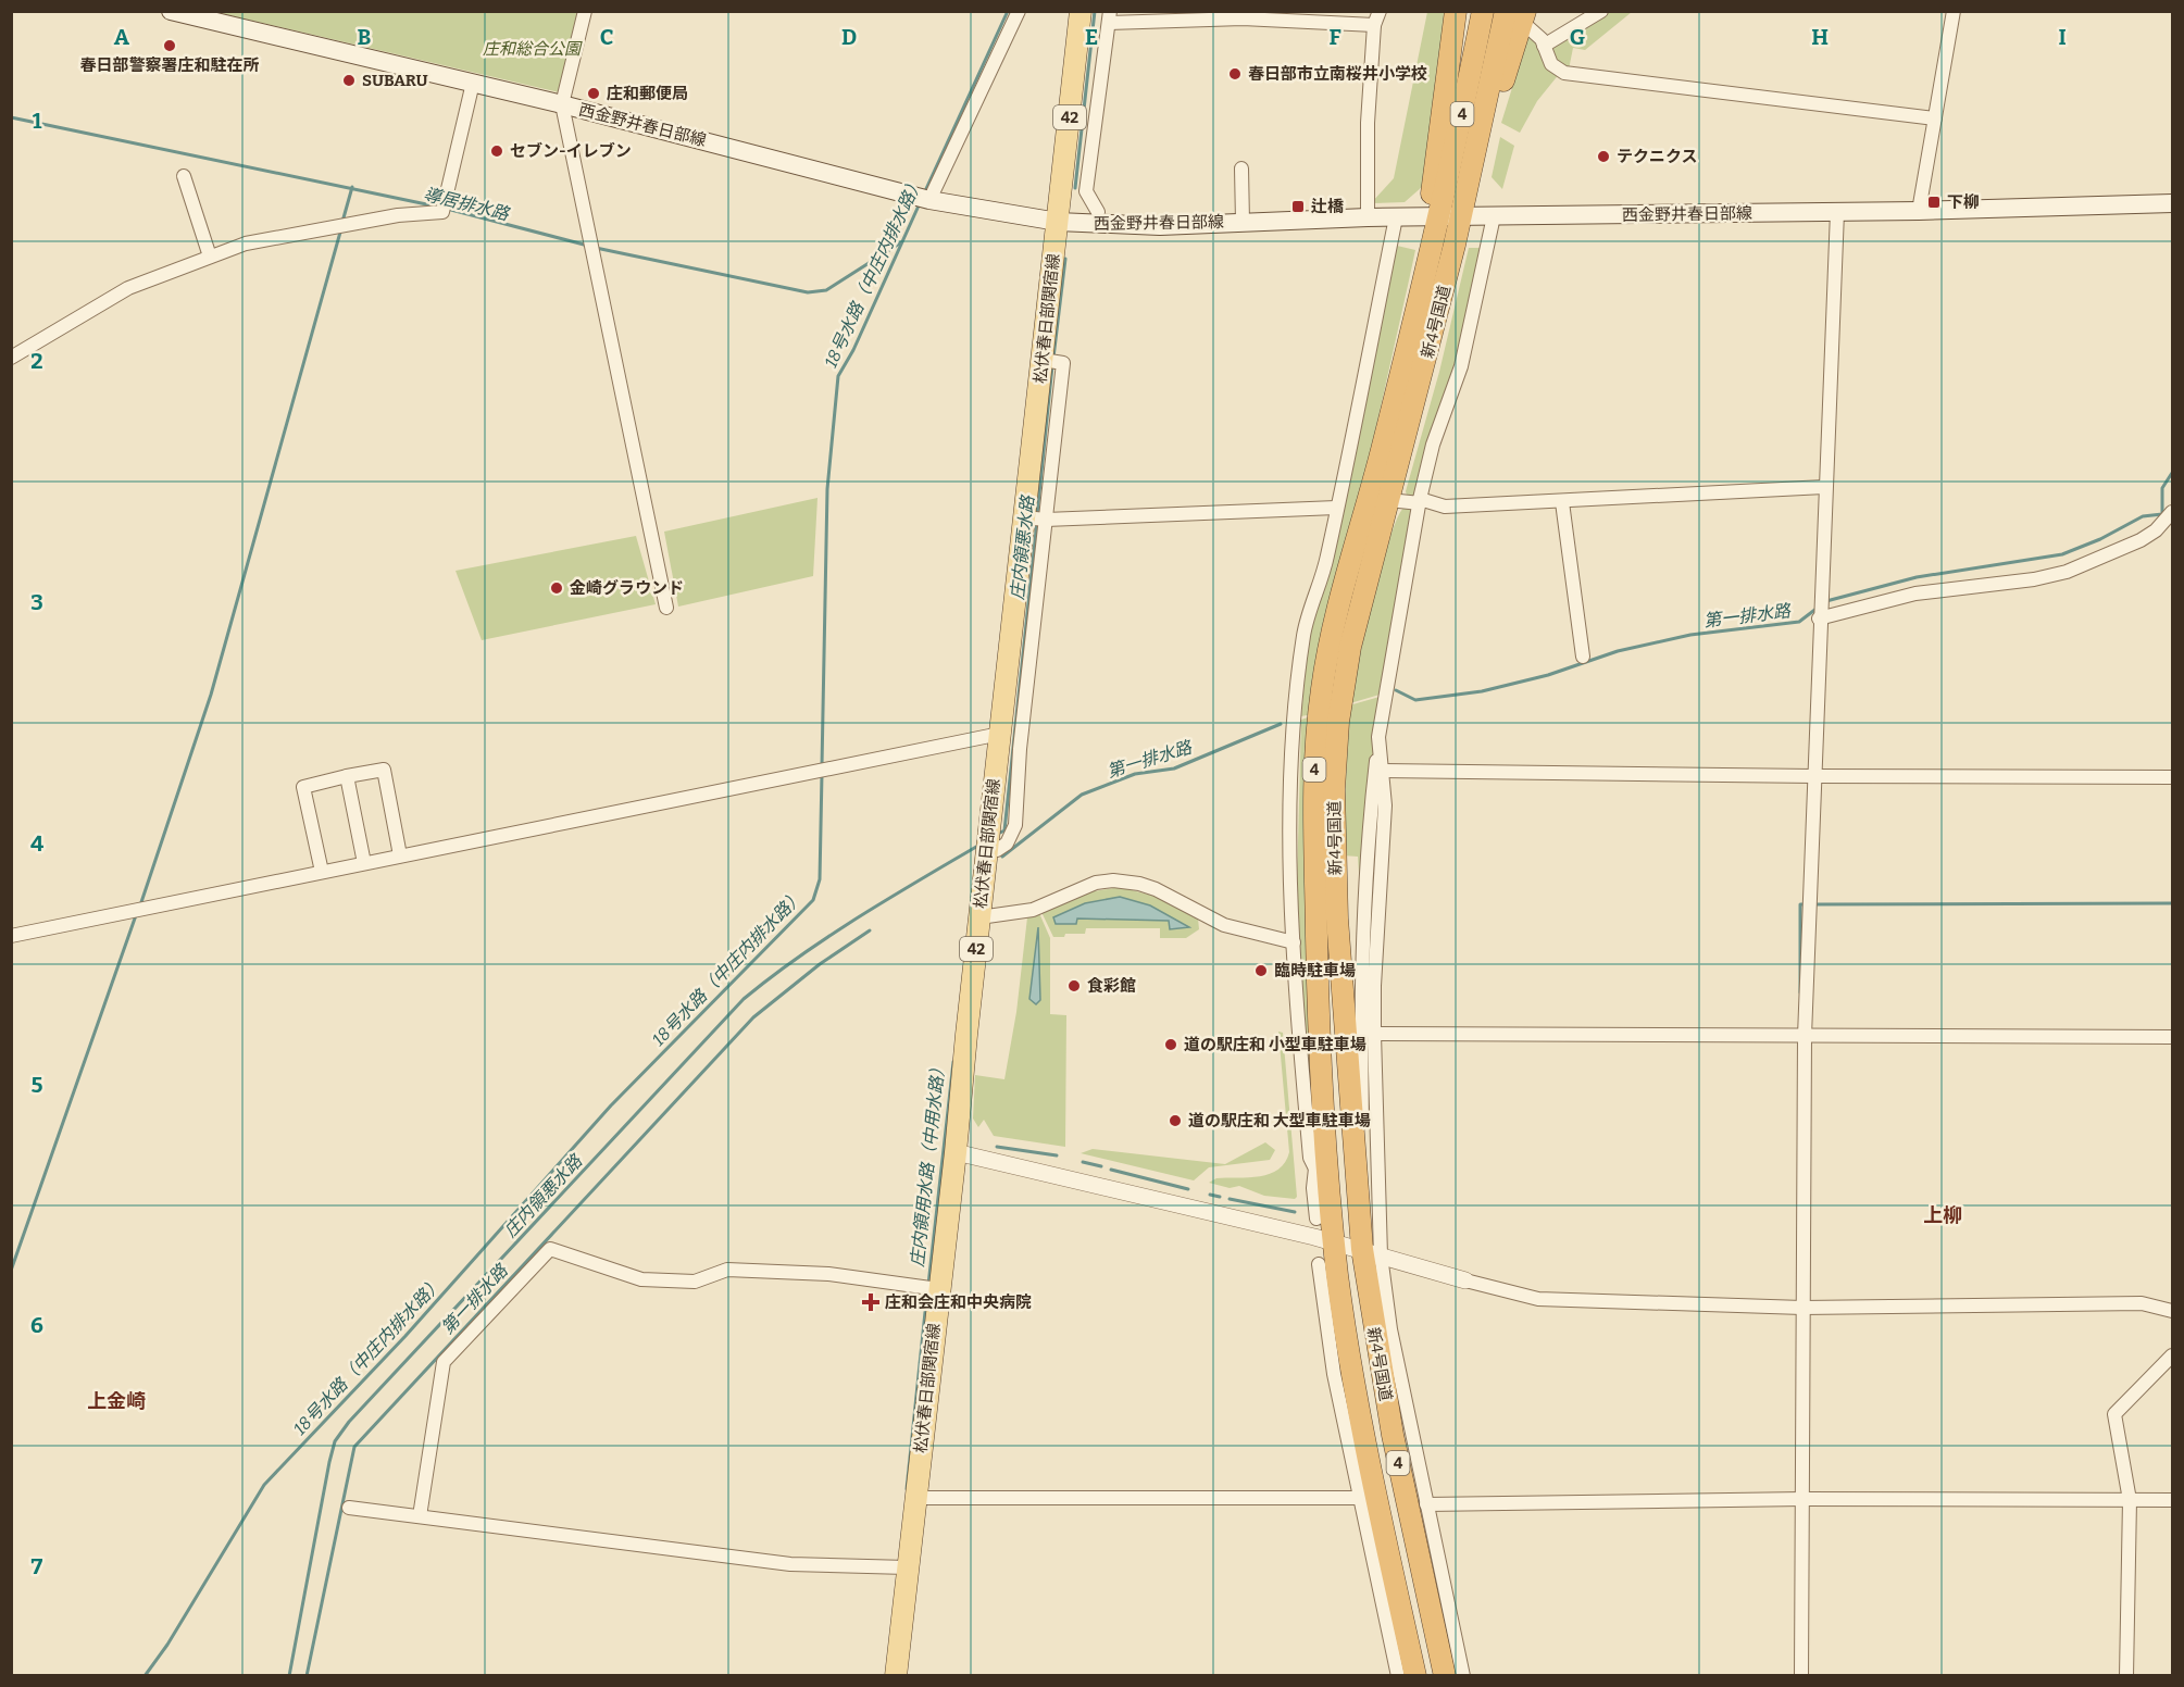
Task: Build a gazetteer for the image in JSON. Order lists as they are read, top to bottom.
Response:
{
  "streets": {
    "highway": ["4", "新4号国道"],
    "main road": ["42", "西金野井春日部線", "松伏春日部関宿線"]
  },
  "crossings": [
    ["4", "西金野井春日部線"],
    ["4", "新4号国道"],
    ["西金野井春日部線", "松伏春日部関宿線"],
    ["西金野井春日部線", "新4号国道"]
  ],
  "districts": ["上柳", "上金崎"],
  "water": [
    "導居排水路",
    "18号水路（中庄内排水路）",
    "庄内領悪水路",
    "第一排水路",
    "庄内領用水路（中用水路）"
  ],
  "parks": ["庄和総合公園"],
  "places": {
    "other": [
      "春日部警察署庄和駐在所",
      "春日部市立南桜井小学校",
      "SUBARU",
      "庄和郵便局",
      "セブン-イレブン",
      "テクニクス",
      "金崎グラウンド",
      "臨時駐車場",
      "食彩館",
      "道の駅庄和 小型車駐車場",
      "道の駅庄和 大型車駐車場"
    ],
    "transit": ["下柳", "辻橋"],
    "health": ["庄和会庄和中央病院"]
  },
  "grid": {
    "columns": [
      "A",
      "B",
      "C",
      "D",
      "E",
      "F",
      "G",
      "H",
      "I"
    ],
    "rows": [
      "1",
      "2",
      "3",
      "4",
      "5",
      "6",
      "7"
    ]
  }
}
